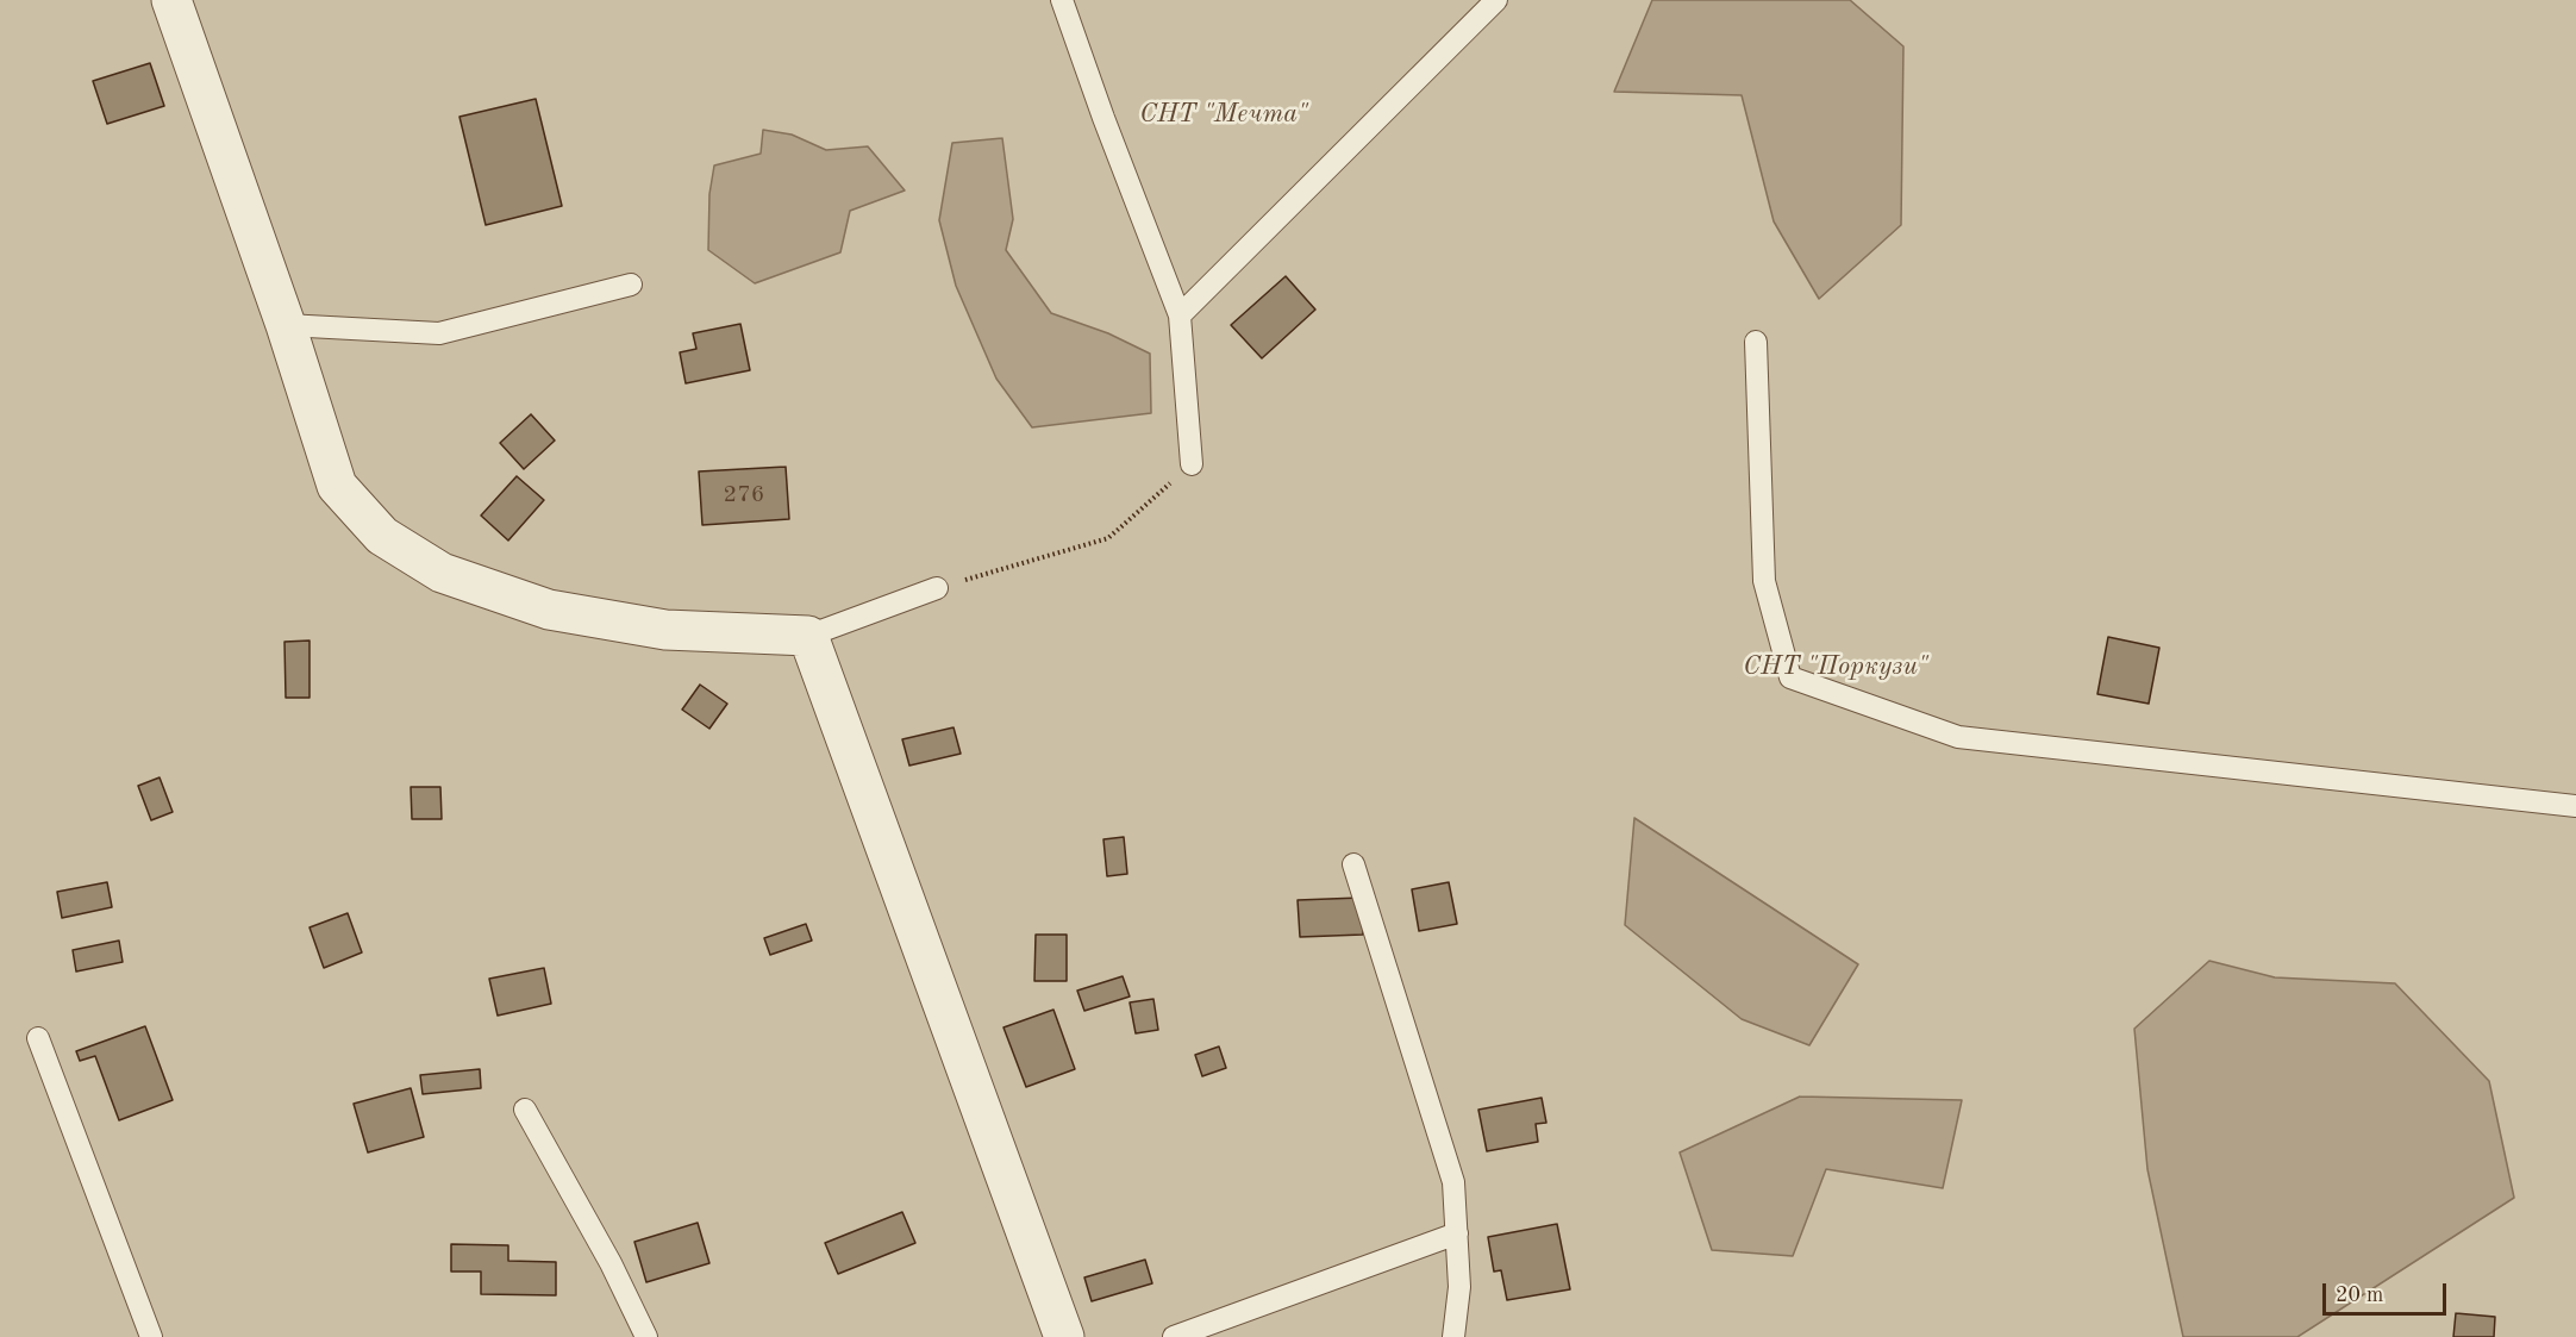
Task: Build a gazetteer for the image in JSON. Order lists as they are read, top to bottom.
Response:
{
  "parks": ["СНТ \"Мечта\"", "СНТ \"Поркузи\""],
  "house_numbers": ["276"],
  "scale_bar": "20 m"
}
